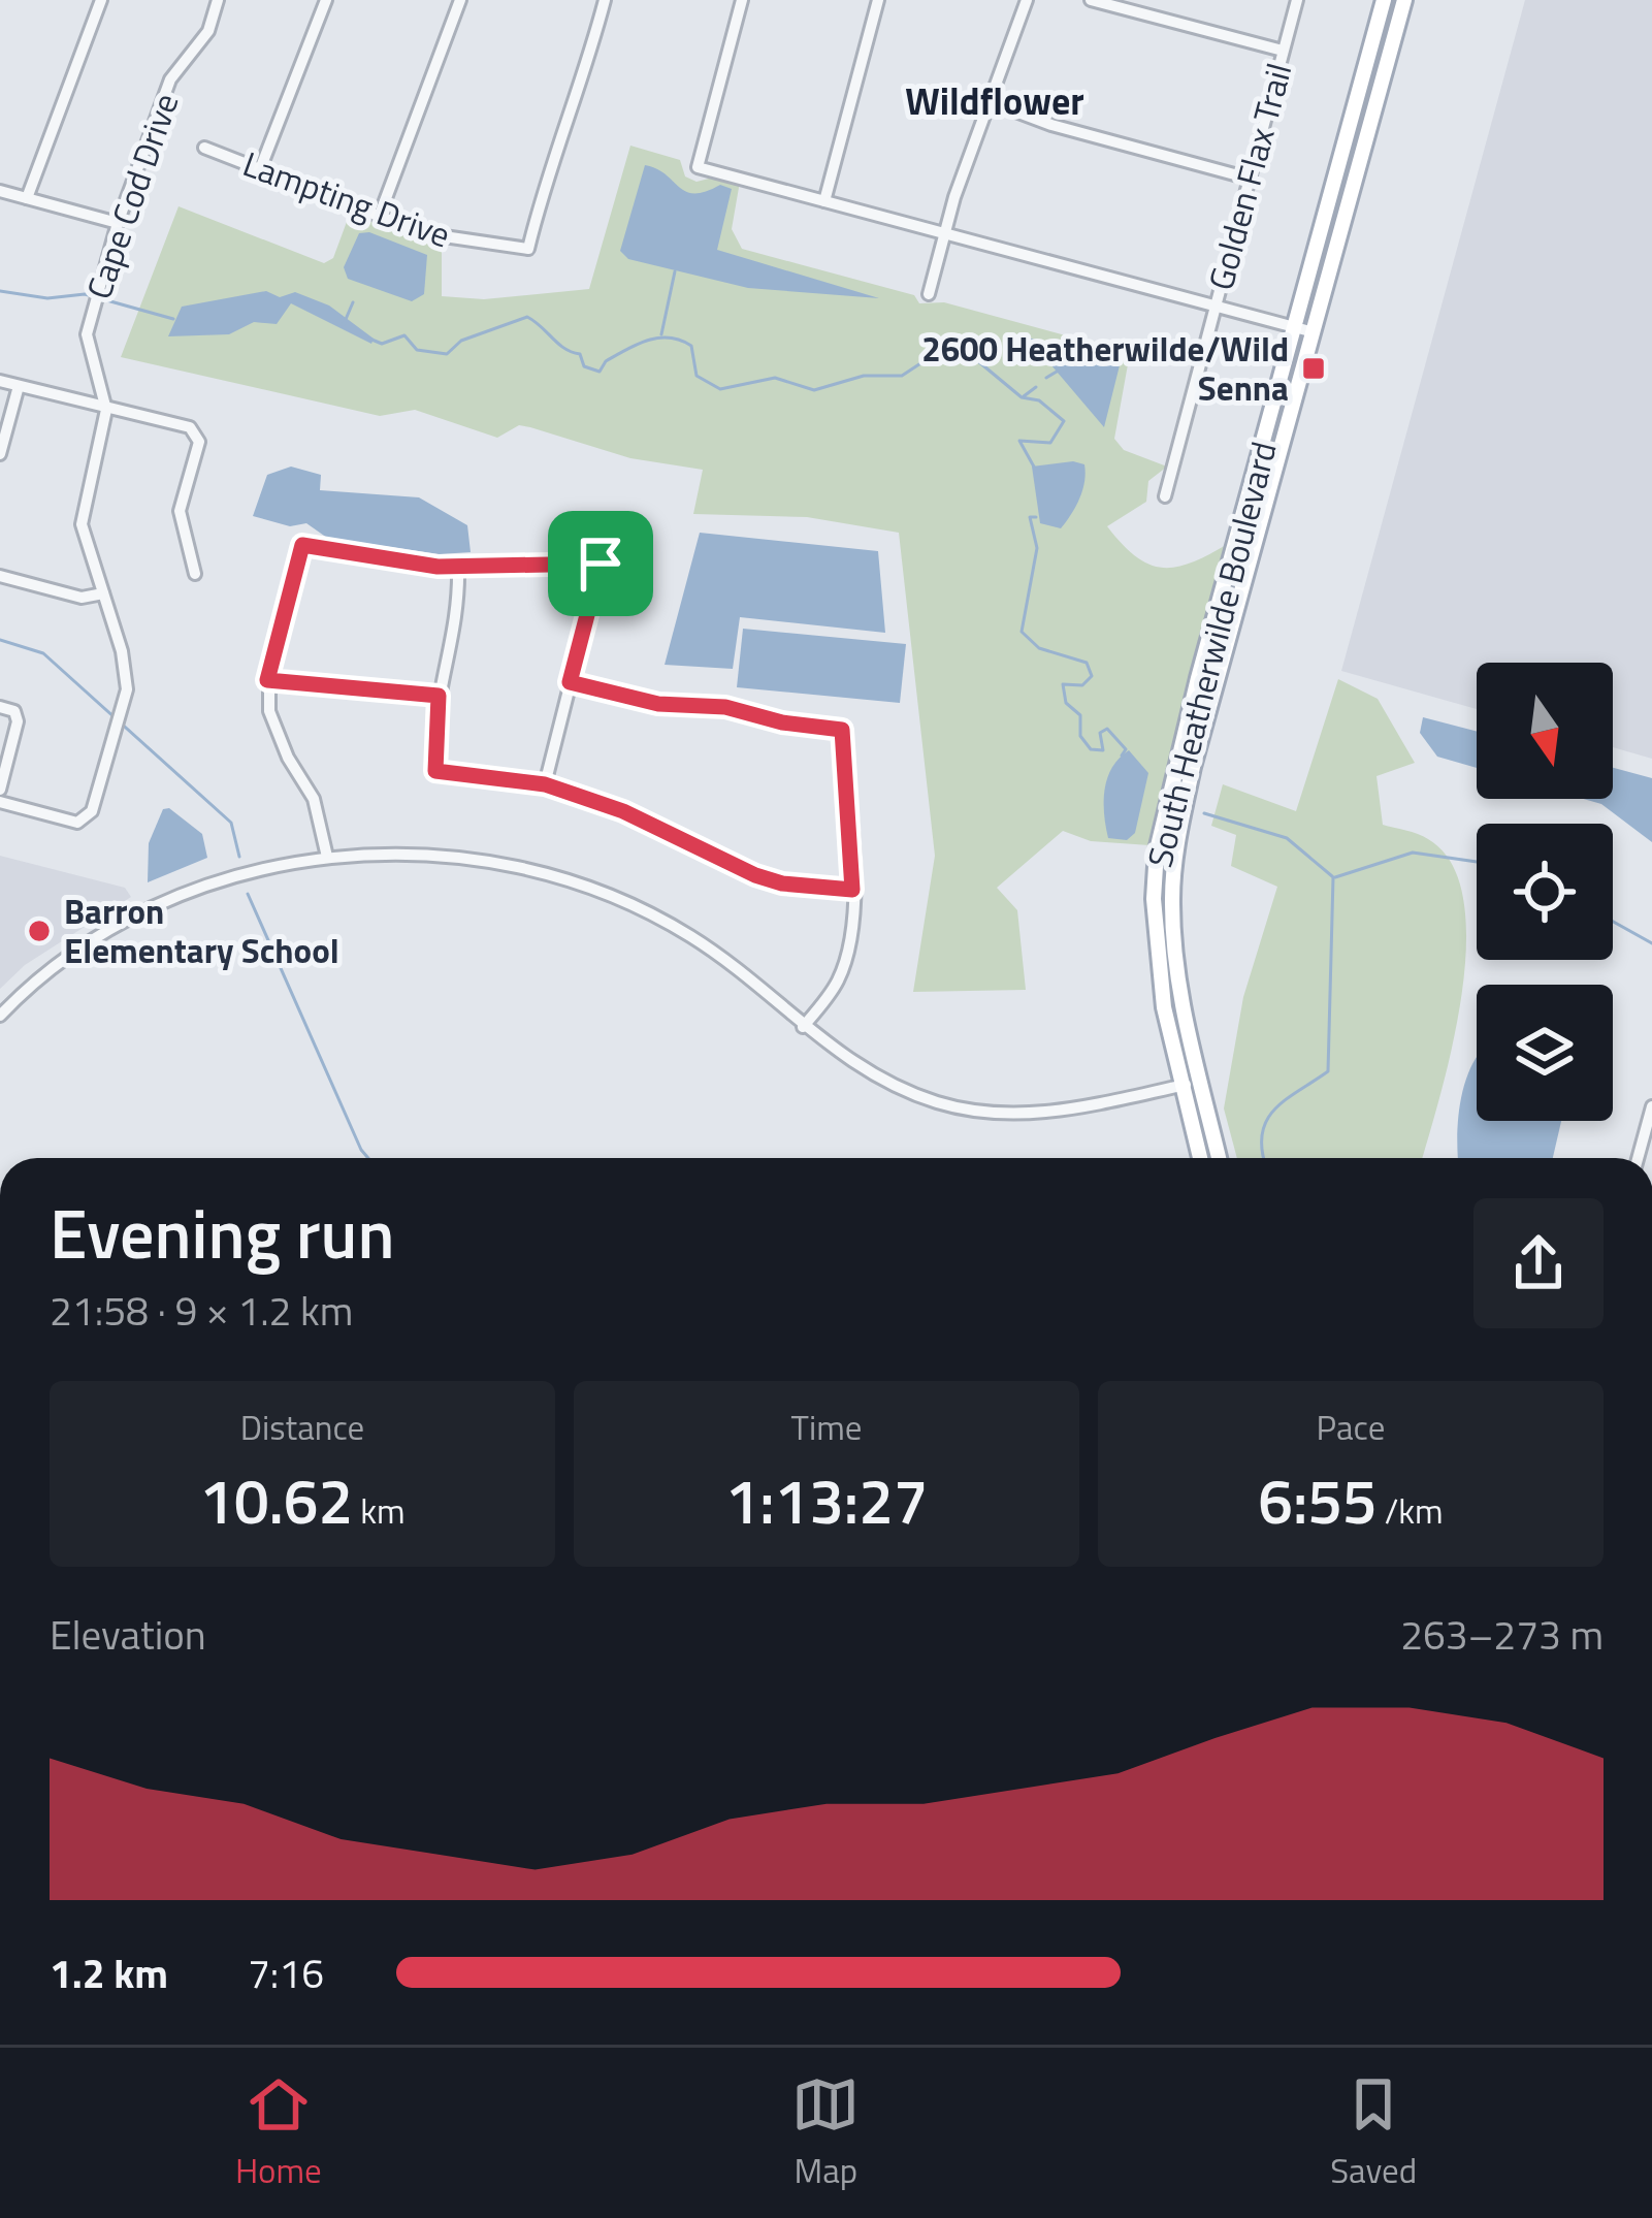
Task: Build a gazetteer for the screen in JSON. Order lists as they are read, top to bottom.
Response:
{
  "streets": {
    "main road": ["South Heatherwilde Boulevard"],
    "street": ["Golden Flax Trail", "Cape Cod Drive", "Lampting Drive"]
  },
  "districts": ["Wildflower"],
  "places": {
    "transit": ["2600 Heatherwilde/Wild Senna"],
    "other": ["Barron Elementary School"]
  },
  "north": "bottom",
  "page": {
    "heading": ["Evening run", "21:58 · 9 × 1.2 km"],
    "stats": [
      ["Distance", "10.62 km"],
      ["Time", "1:13:27"],
      ["Pace", "6:55 /km"]
    ],
    "chart": ["Elevation", "263–273 m"],
    "list": [
      {
        "name": "1.2 km",
        "note": "7:16"
      }
    ],
    "tabs": ["Home", "Map", "Saved"]
  }
}
